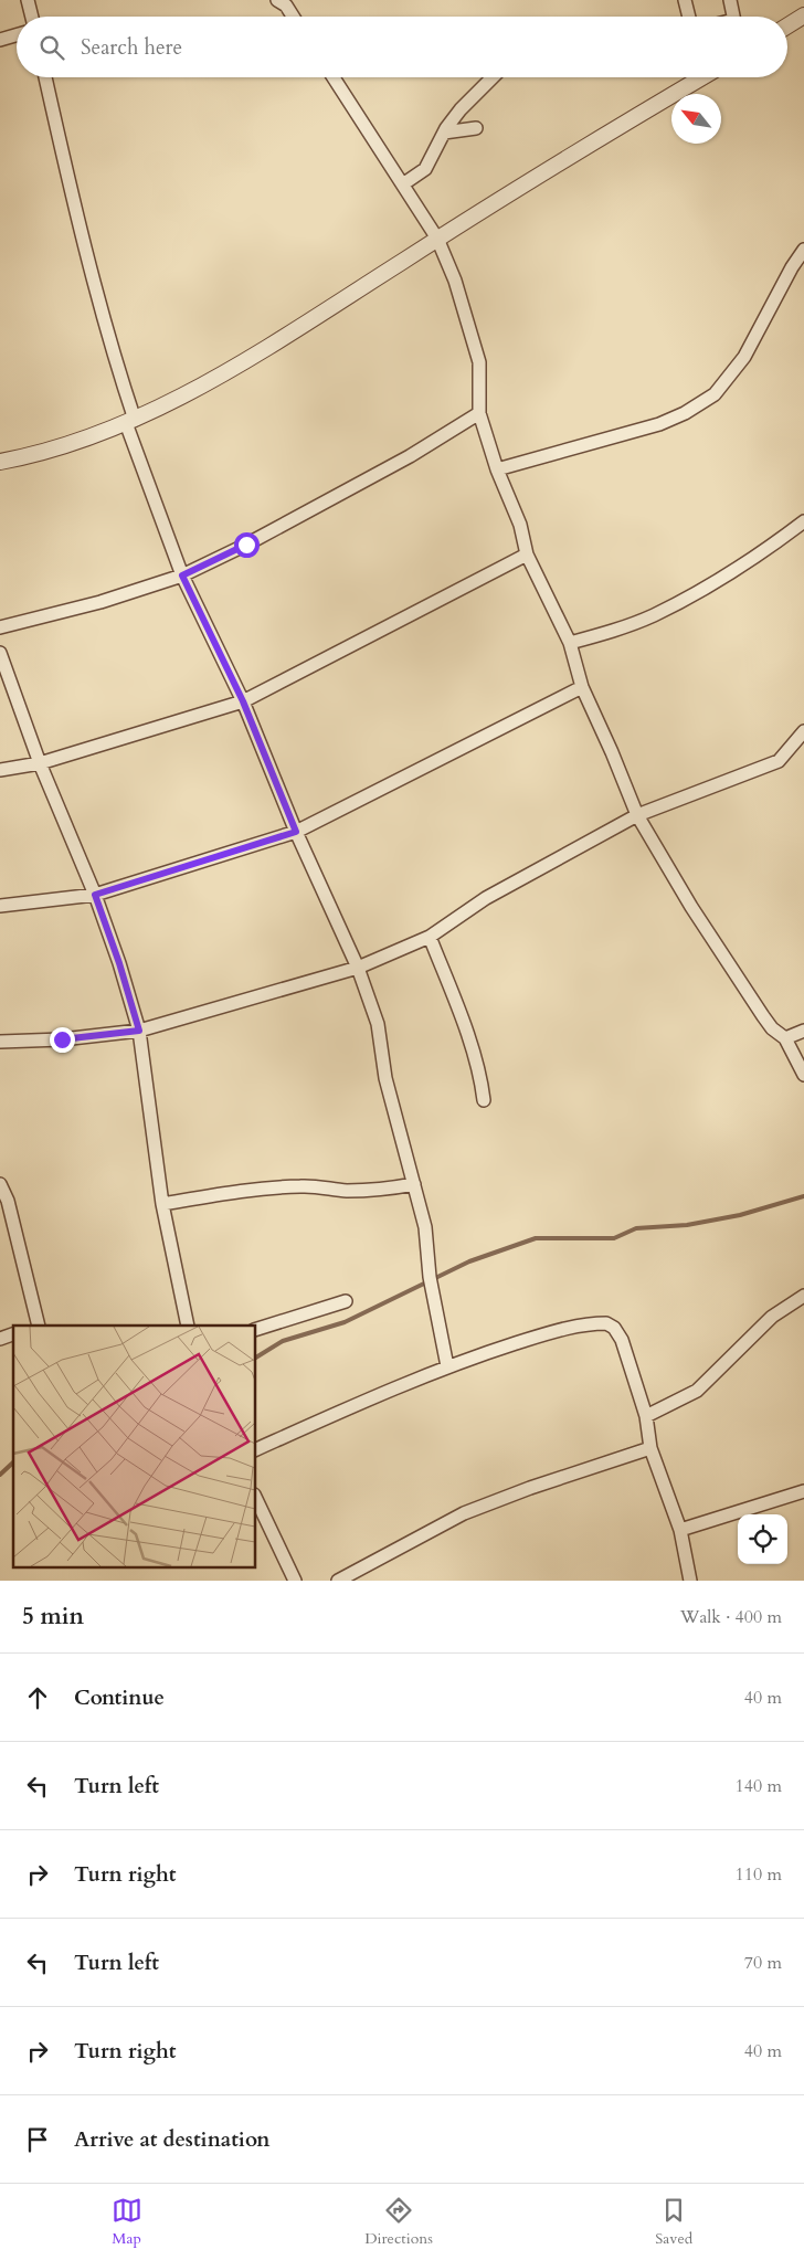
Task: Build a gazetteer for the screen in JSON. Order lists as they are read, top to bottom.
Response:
{
  "north": "top left",
  "page": {
    "search": "Search here",
    "heading": ["5 min", "Walk · 400 m"],
    "list": [
      ["Continue", "40 m"],
      ["Turn left", "140 m"],
      ["Turn right", "110 m"],
      ["Turn left", "70 m"],
      ["Turn right", "40 m"],
      "Arrive at destination"
    ],
    "nav": ["Map", "Directions", "Saved"]
  }
}
